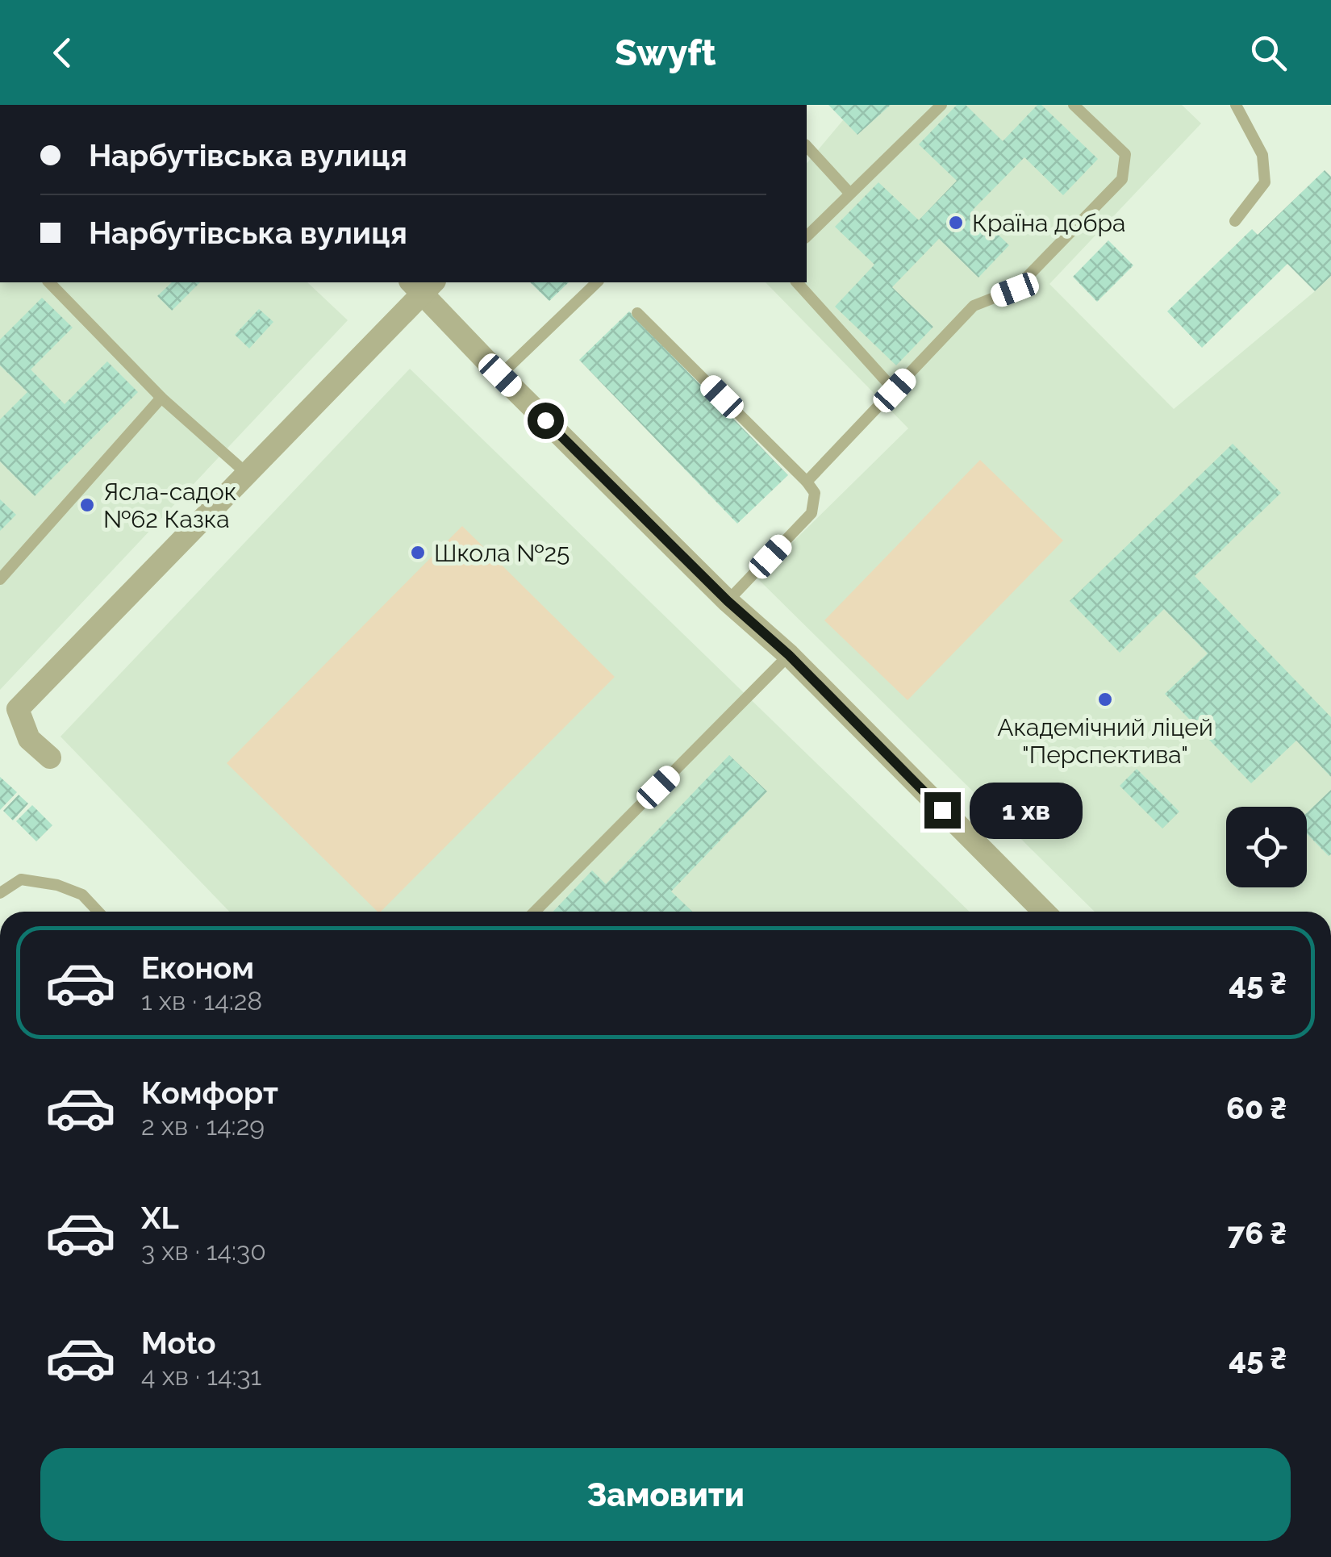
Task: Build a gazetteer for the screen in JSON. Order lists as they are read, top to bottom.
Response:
{
  "places": [
    "Країна добра",
    "Ясла-садок №62 Казка",
    "Школа №25",
    "Академічний ліцей \"Перспектива\""
  ],
  "page": {
    "header": "Swyft",
    "banner": ["Нарбутівська вулиця", "Нарбутівська вулиця"],
    "bubble": "1 хв",
    "list": [
      {
        "name": "Економ",
        "note": "1 хв · 14:28",
        "value": "45 ₴"
      },
      {
        "name": "Комфорт",
        "note": "2 хв · 14:29",
        "value": "60 ₴"
      },
      {
        "name": "XL",
        "note": "3 хв · 14:30",
        "value": "76 ₴"
      },
      {
        "name": "Moto",
        "note": "4 хв · 14:31",
        "value": "45 ₴"
      }
    ],
    "buttons": "Замовити"
  }
}
